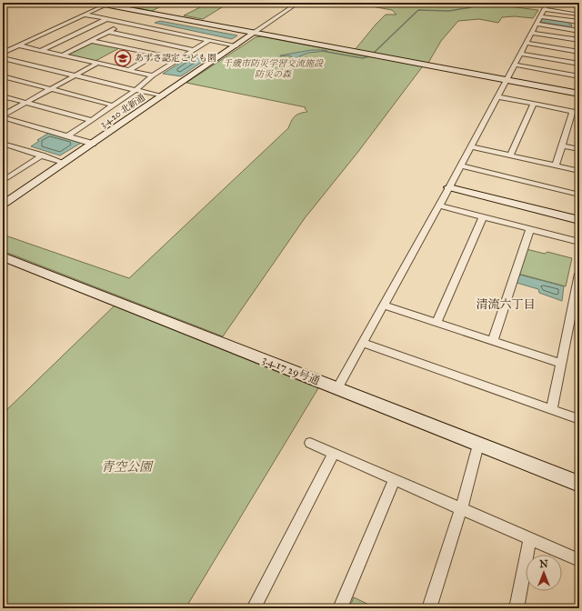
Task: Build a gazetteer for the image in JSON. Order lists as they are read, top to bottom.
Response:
{
  "streets": {
    "street": ["3.4.20 北新通", "3.4.17 29号通"]
  },
  "districts": ["清流六丁目"],
  "parks": ["千歳市防災学習交流施設 防災の森", "青空公園"],
  "places": {
    "school or university": ["あずさ認定こども園"]
  },
  "north": "top"
}
